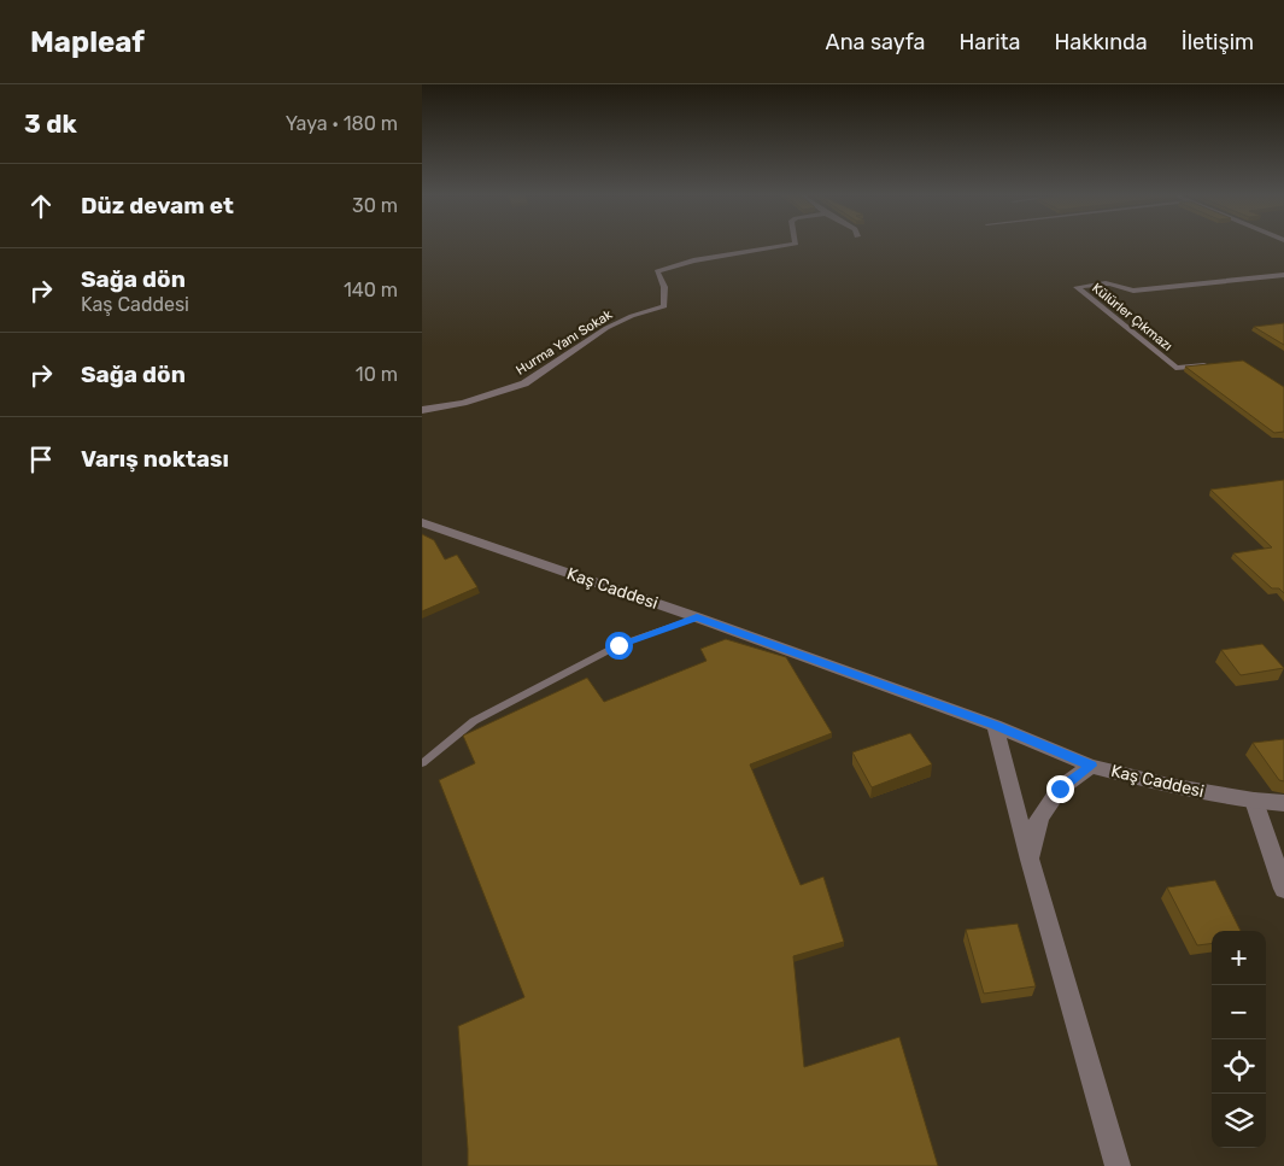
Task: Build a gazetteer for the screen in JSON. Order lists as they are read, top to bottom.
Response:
{
  "streets": {
    "street": ["Külürler Çıkmazı", "Hurma Yanı Sokak", "Kaş Caddesi"]
  },
  "page": {
    "header": "Mapleaf",
    "nav": [
      "Ana sayfa",
      "Harita",
      "Hakkında",
      "İletişim"
    ],
    "heading": ["3 dk", "Yaya · 180 m"],
    "list": [
      ["Düz devam et", "30 m"],
      ["Sağa dön", "Kaş Caddesi", "140 m"],
      ["Sağa dön", "10 m"],
      "Varış noktası"
    ],
    "map_buttons": ["+", "−"]
  }
}
